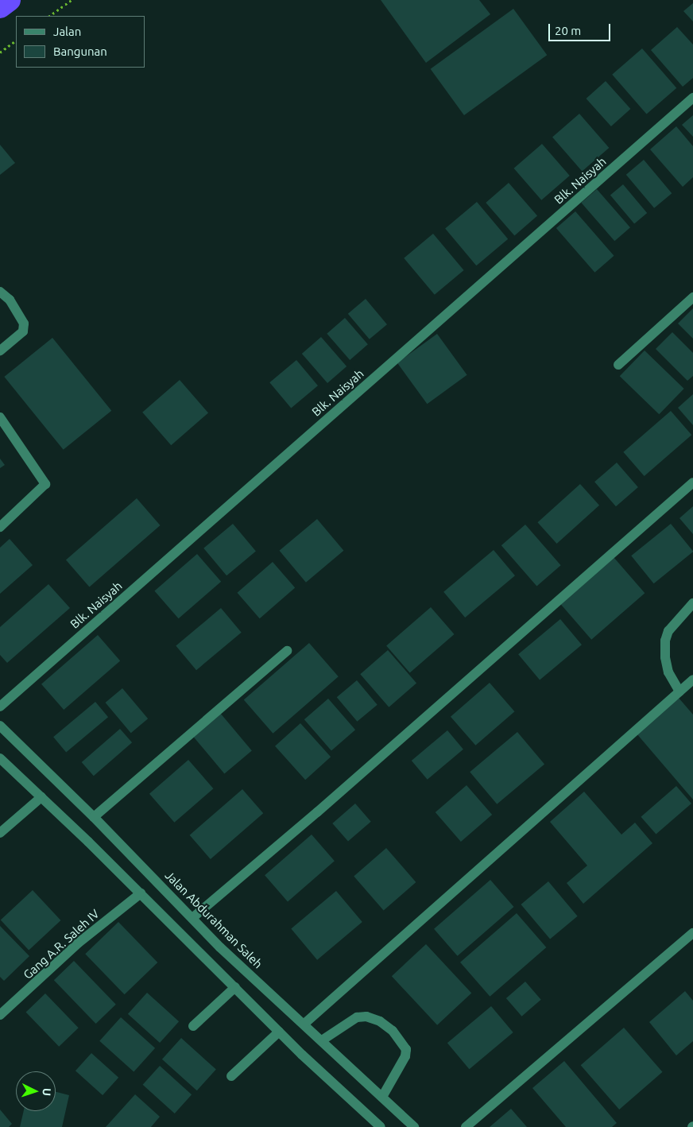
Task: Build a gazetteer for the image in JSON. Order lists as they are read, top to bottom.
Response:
{
  "streets": {
    "street": ["Blk. Naisyah", "Jalan Abdurahman Saleh", "Gang A.R. Saleh IV"]
  },
  "legend": ["Jalan", "Bangunan"],
  "scale_bar": "20 m",
  "north": "right"
}
